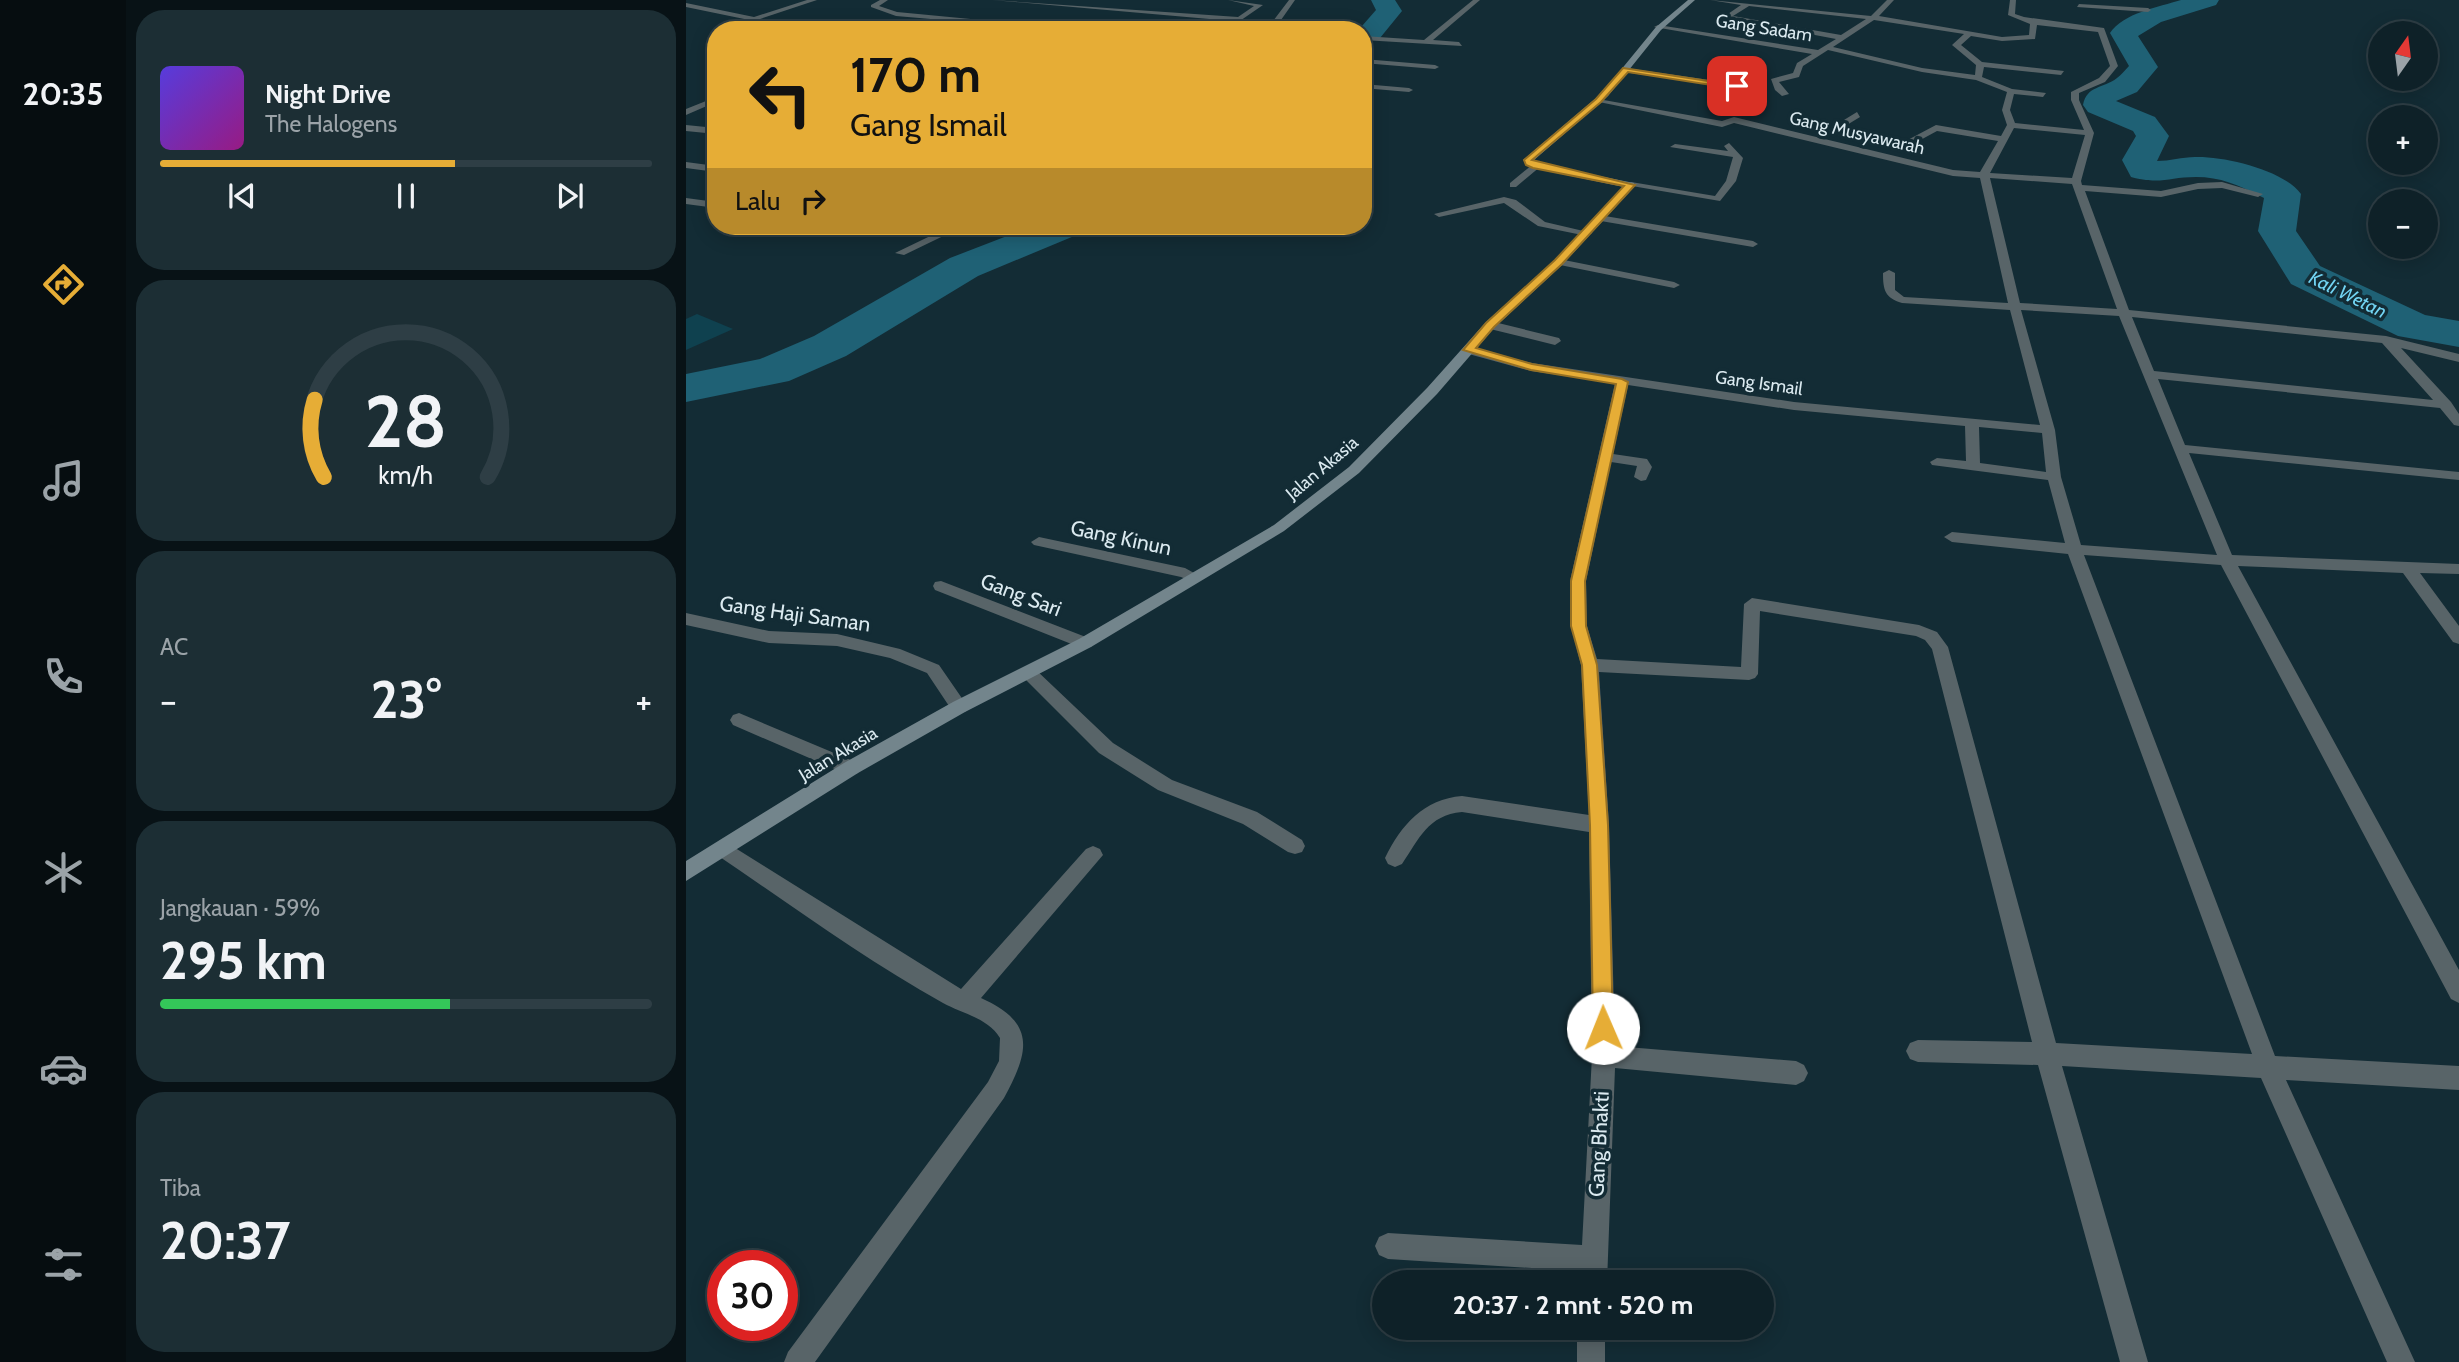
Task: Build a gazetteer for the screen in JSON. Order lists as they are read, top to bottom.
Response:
{
  "streets": {
    "street": [
      "Gang Sadam",
      "Gang Musyawarah",
      "Gang Ismail",
      "Jalan Akasia",
      "Gang Kinun",
      "Gang Sari",
      "Gang Haji Saman",
      "Gang Bhakti"
    ]
  },
  "crossings": [
    ["Gang Ismail", "Jalan Akasia"],
    ["Gang Ismail", "Gang Bhakti"],
    ["Jalan Akasia", "Gang Kinun"],
    ["Jalan Akasia", "Gang Sari"],
    ["Jalan Akasia", "Gang Haji Saman"]
  ],
  "water": ["Kali Wetan"],
  "north": "top",
  "page": {
    "tabs": "20:35",
    "map_buttons": ["+", "−"],
    "turn": ["170 m", "Gang Ismail"],
    "song": ["Night Drive", "The Halogens"],
    "then": "Lalu",
    "tile": [
      "AC",
      ["Jangkauan · 59%", "295 km"],
      ["Tiba", "20:37"]
    ],
    "heat": ["−", "23°", "+"],
    "limit": "30",
    "trip": "20:37 · 2 mnt · 520 m",
    "gauge": ["28", "km/h"]
  }
}
